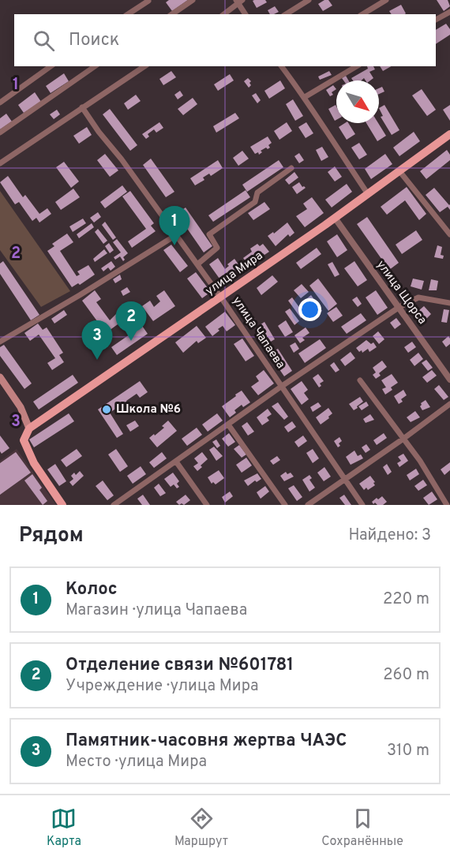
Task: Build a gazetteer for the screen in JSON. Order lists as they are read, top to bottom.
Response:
{
  "streets": {
    "main road": ["улица Мира"],
    "street": ["улица Щорса", "улица Чапаева"]
  },
  "crossings": [
    ["улица Мира", "улица Щорса"],
    ["улица Мира", "улица Чапаева"]
  ],
  "places": ["Школа №6"],
  "north": "bottom right",
  "page": {
    "search": "Поиск",
    "pins": ["1", "2", "3"],
    "heading": ["Рядом", "Найдено: 3"],
    "list": [
      {
        "mark": "1",
        "name": "Колос",
        "note": "Магазин · улица Чапаева",
        "value": "220 m"
      },
      {
        "mark": "2",
        "name": "Отделение связи №601781",
        "note": "Учреждение · улица Мира",
        "value": "260 m"
      },
      {
        "mark": "3",
        "name": "Памятник-часовня жертва ЧАЭС",
        "note": "Место · улица Мира",
        "value": "310 m"
      }
    ],
    "nav": ["Карта", "Маршрут", "Сохранённые"]
  },
  "grid": {
    "rows": ["1", "2", "3"]
  }
}
